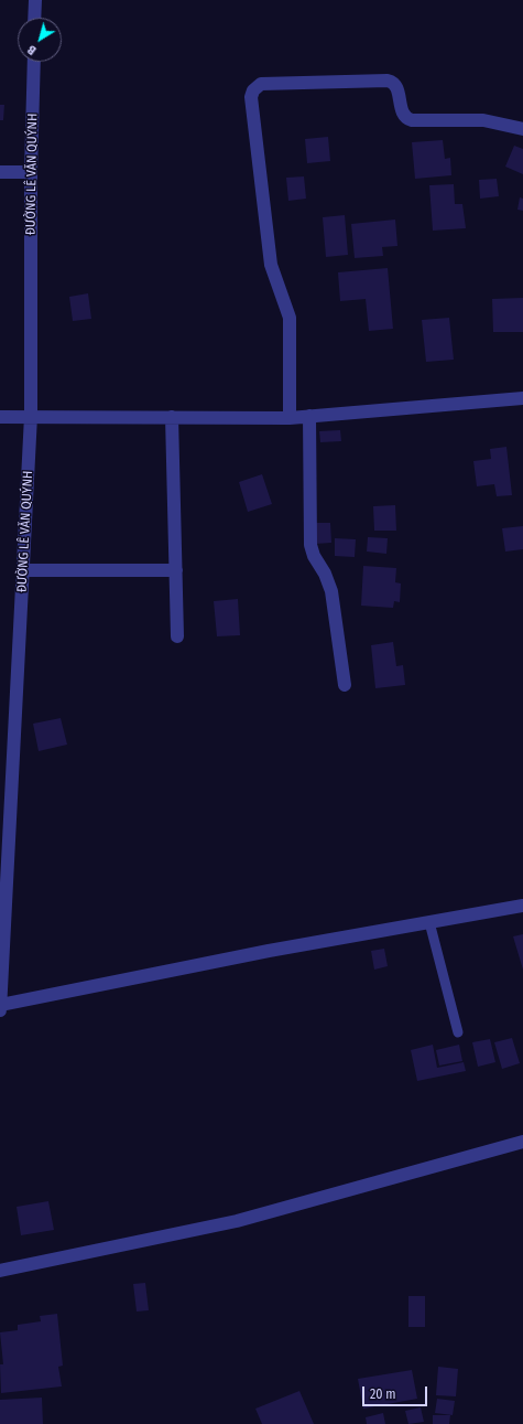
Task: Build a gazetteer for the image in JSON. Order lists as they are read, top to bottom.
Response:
{
  "streets": {
    "street": ["ĐƯỜNG LÊ VĂN QUÝNH"]
  },
  "scale_bar": "20 m",
  "north": "bottom left"
}
